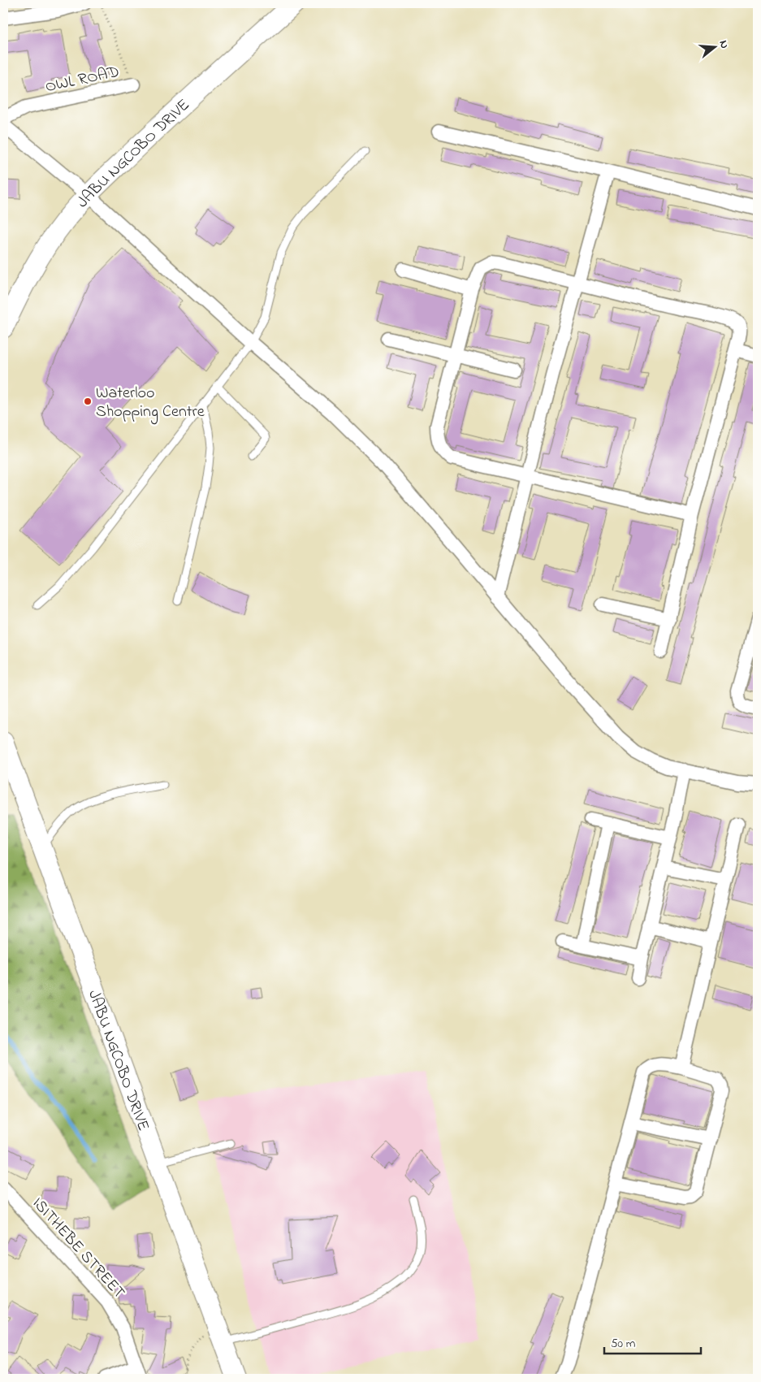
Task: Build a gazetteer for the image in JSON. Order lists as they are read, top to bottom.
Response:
{
  "streets": {
    "main road": ["JABU NGCOBO DRIVE"],
    "street": ["OWL ROAD", "ISITHEBE STREET"]
  },
  "places": ["Waterloo Shopping Centre"],
  "scale_bar": "50 m",
  "north": "right"
}
